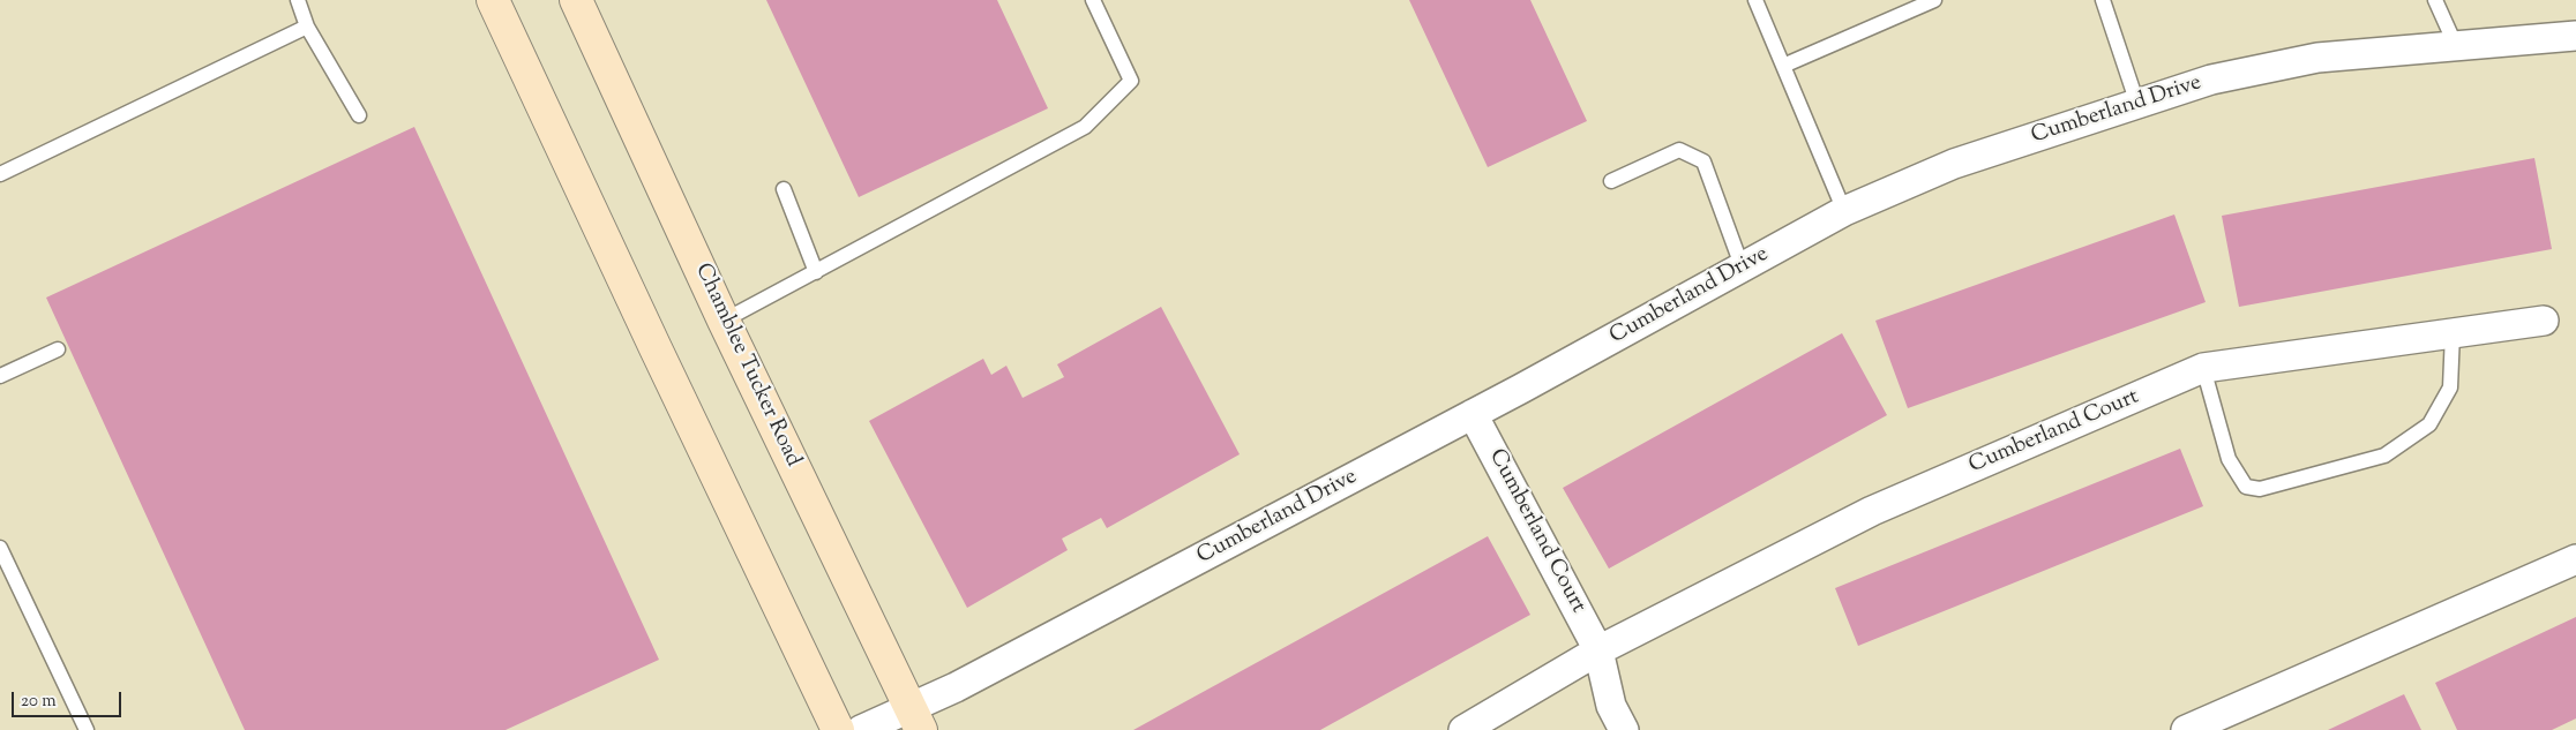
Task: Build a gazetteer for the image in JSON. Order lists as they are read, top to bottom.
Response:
{
  "streets": {
    "main road": ["Chamblee Tucker Road"],
    "street": ["Cumberland Drive", "Cumberland Court"]
  },
  "crossings": [
    ["Cumberland Drive", "Chamblee Tucker Road"],
    ["Cumberland Drive", "Cumberland Court"]
  ],
  "scale_bar": "20 m"
}
